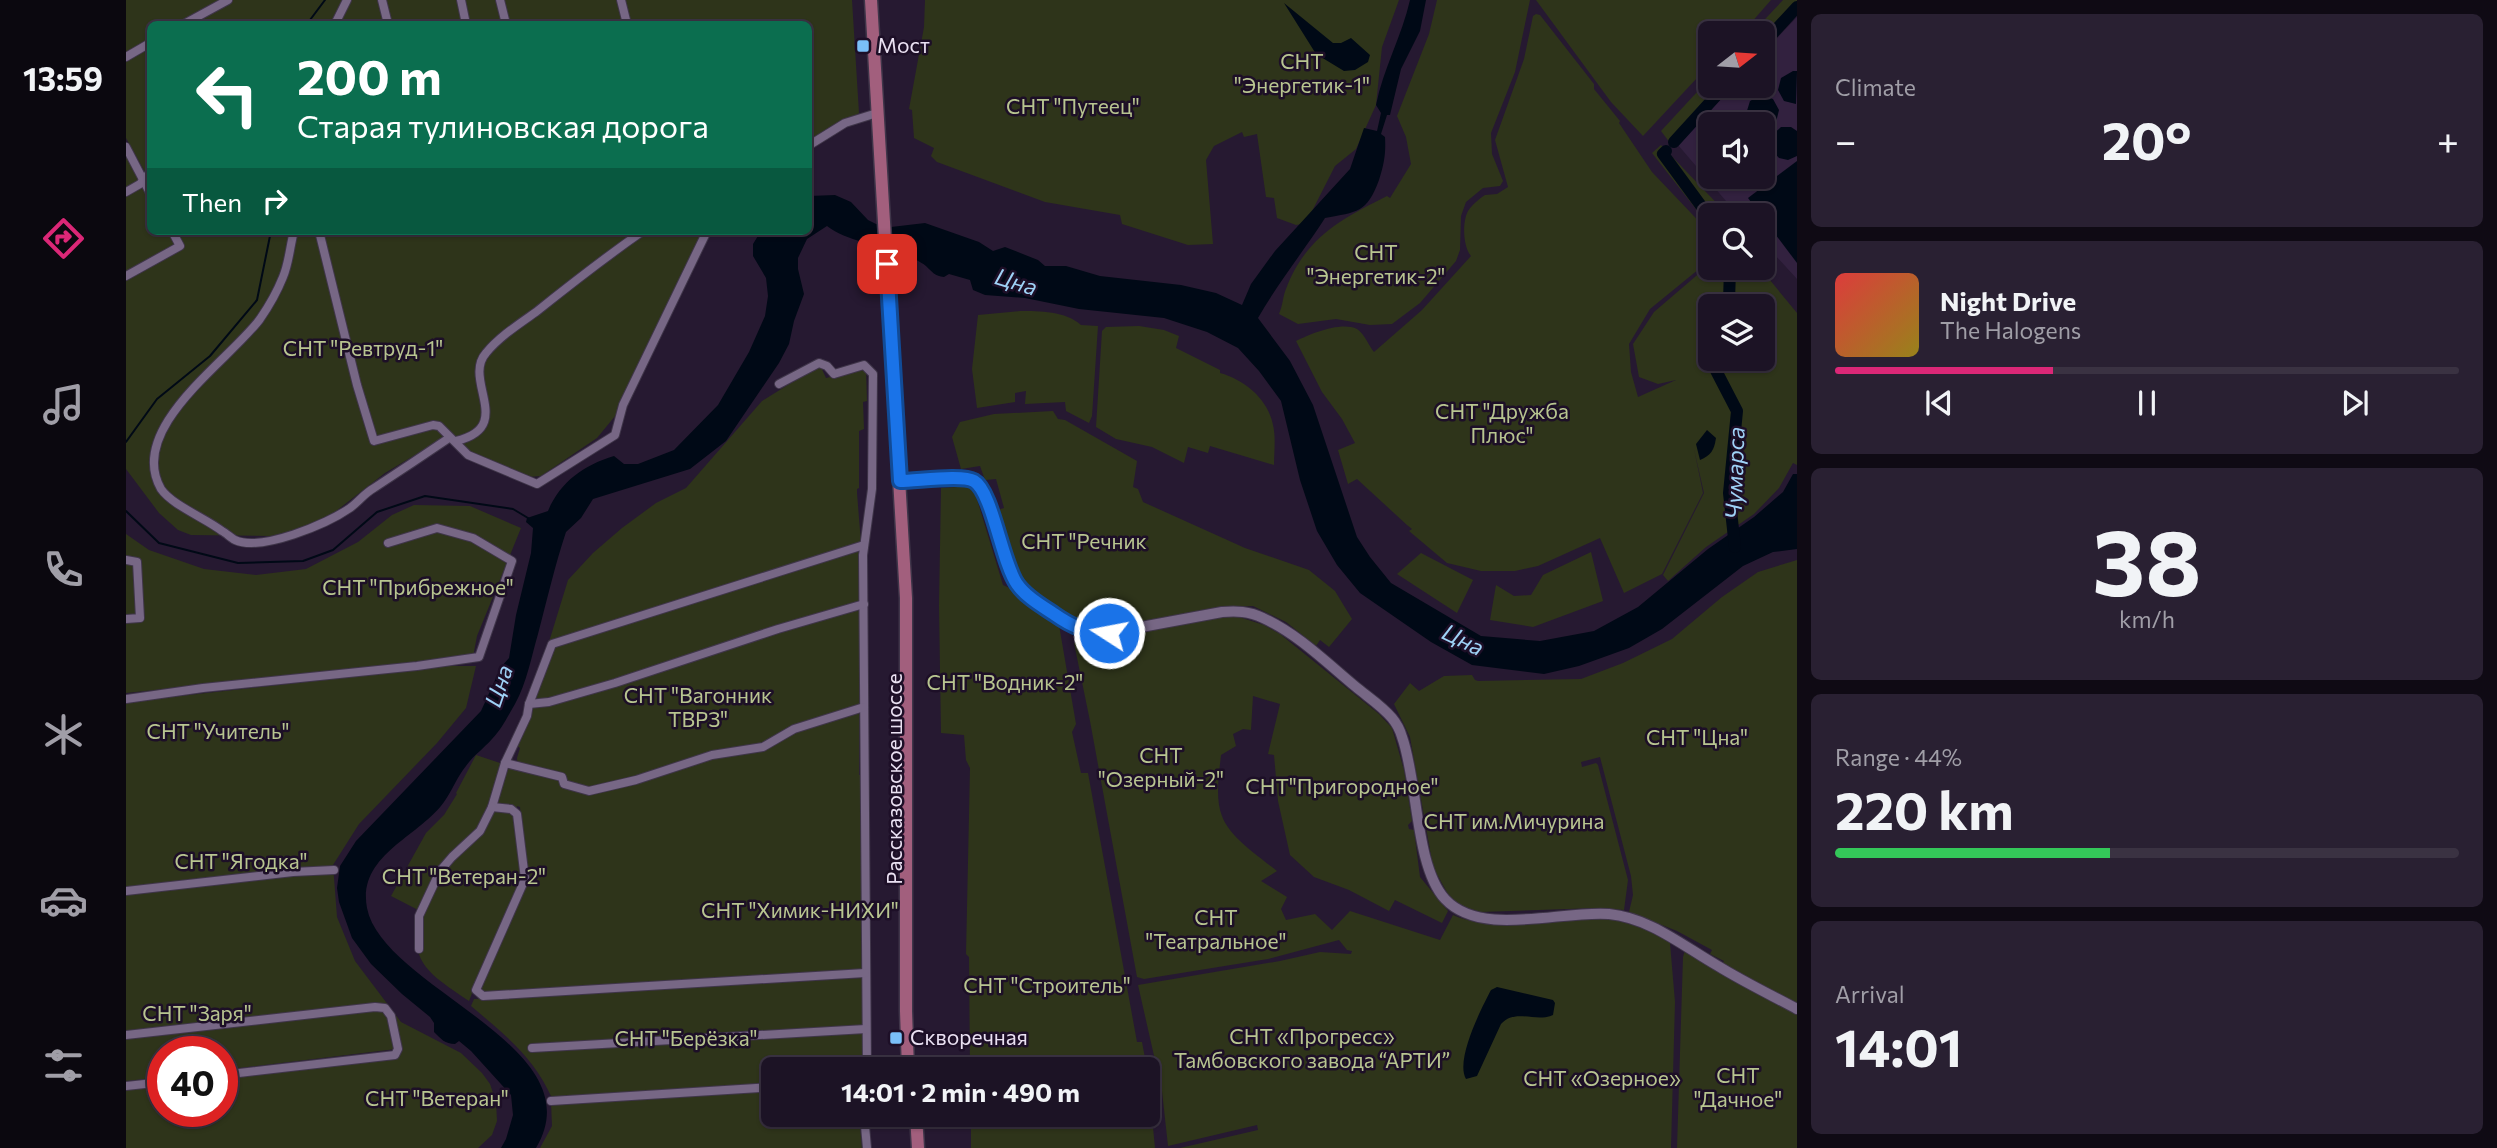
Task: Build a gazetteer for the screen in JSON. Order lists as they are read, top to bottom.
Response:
{
  "streets": {
    "main road": ["Рассказовское шоссе"]
  },
  "water": ["Цна", "Чумарса"],
  "parks": [
    "СНТ \"Энергетик-1\"",
    "СНТ \"Путеец\"",
    "СНТ \"Энергетик-2\"",
    "СНТ \"Ревтруд-1\"",
    "СНТ \"Дружба Плюс\"",
    "СНТ \"Речник",
    "СНТ \"Прибрежное\"",
    "СНТ \"Водник-2\"",
    "СНТ \"Вагонник ТВРЗ\"",
    "СНТ \"Учитель\"",
    "СНТ \"Цна\"",
    "СНТ \"Озерный-2\"",
    "СНТ\"Пригородное\"",
    "СНТ им.Мичурина",
    "СНТ \"Ягодка\"",
    "СНТ \"Ветеран-2\"",
    "СНТ \"Химик-НИХИ\"",
    "СНТ \"Театральное\"",
    "СНТ \"Строитель\"",
    "СНТ \"Заря\"",
    "СНТ «Прогресс» Тамбовского завода “АРТИ”",
    "СНТ \"Берёзка\"",
    "СНТ \"Дачное\"",
    "СНТ «Озерное»",
    "СНТ \"Ветеран\""
  ],
  "places": {
    "transit": ["Мост", "Скворечная"]
  },
  "north": "right",
  "page": {
    "tabs": "13:59",
    "tile": [
      "Climate",
      ["38", "km/h"],
      ["Range · 44%", "220 km"],
      ["Arrival", "14:01"]
    ],
    "turn": ["200 m", "Старая тулиновская дорога"],
    "heat": ["−", "20°", "+"],
    "then": "Then",
    "song": ["Night Drive", "The Halogens"],
    "limit": "40",
    "trip": "14:01 · 2 min · 490 m"
  }
}
